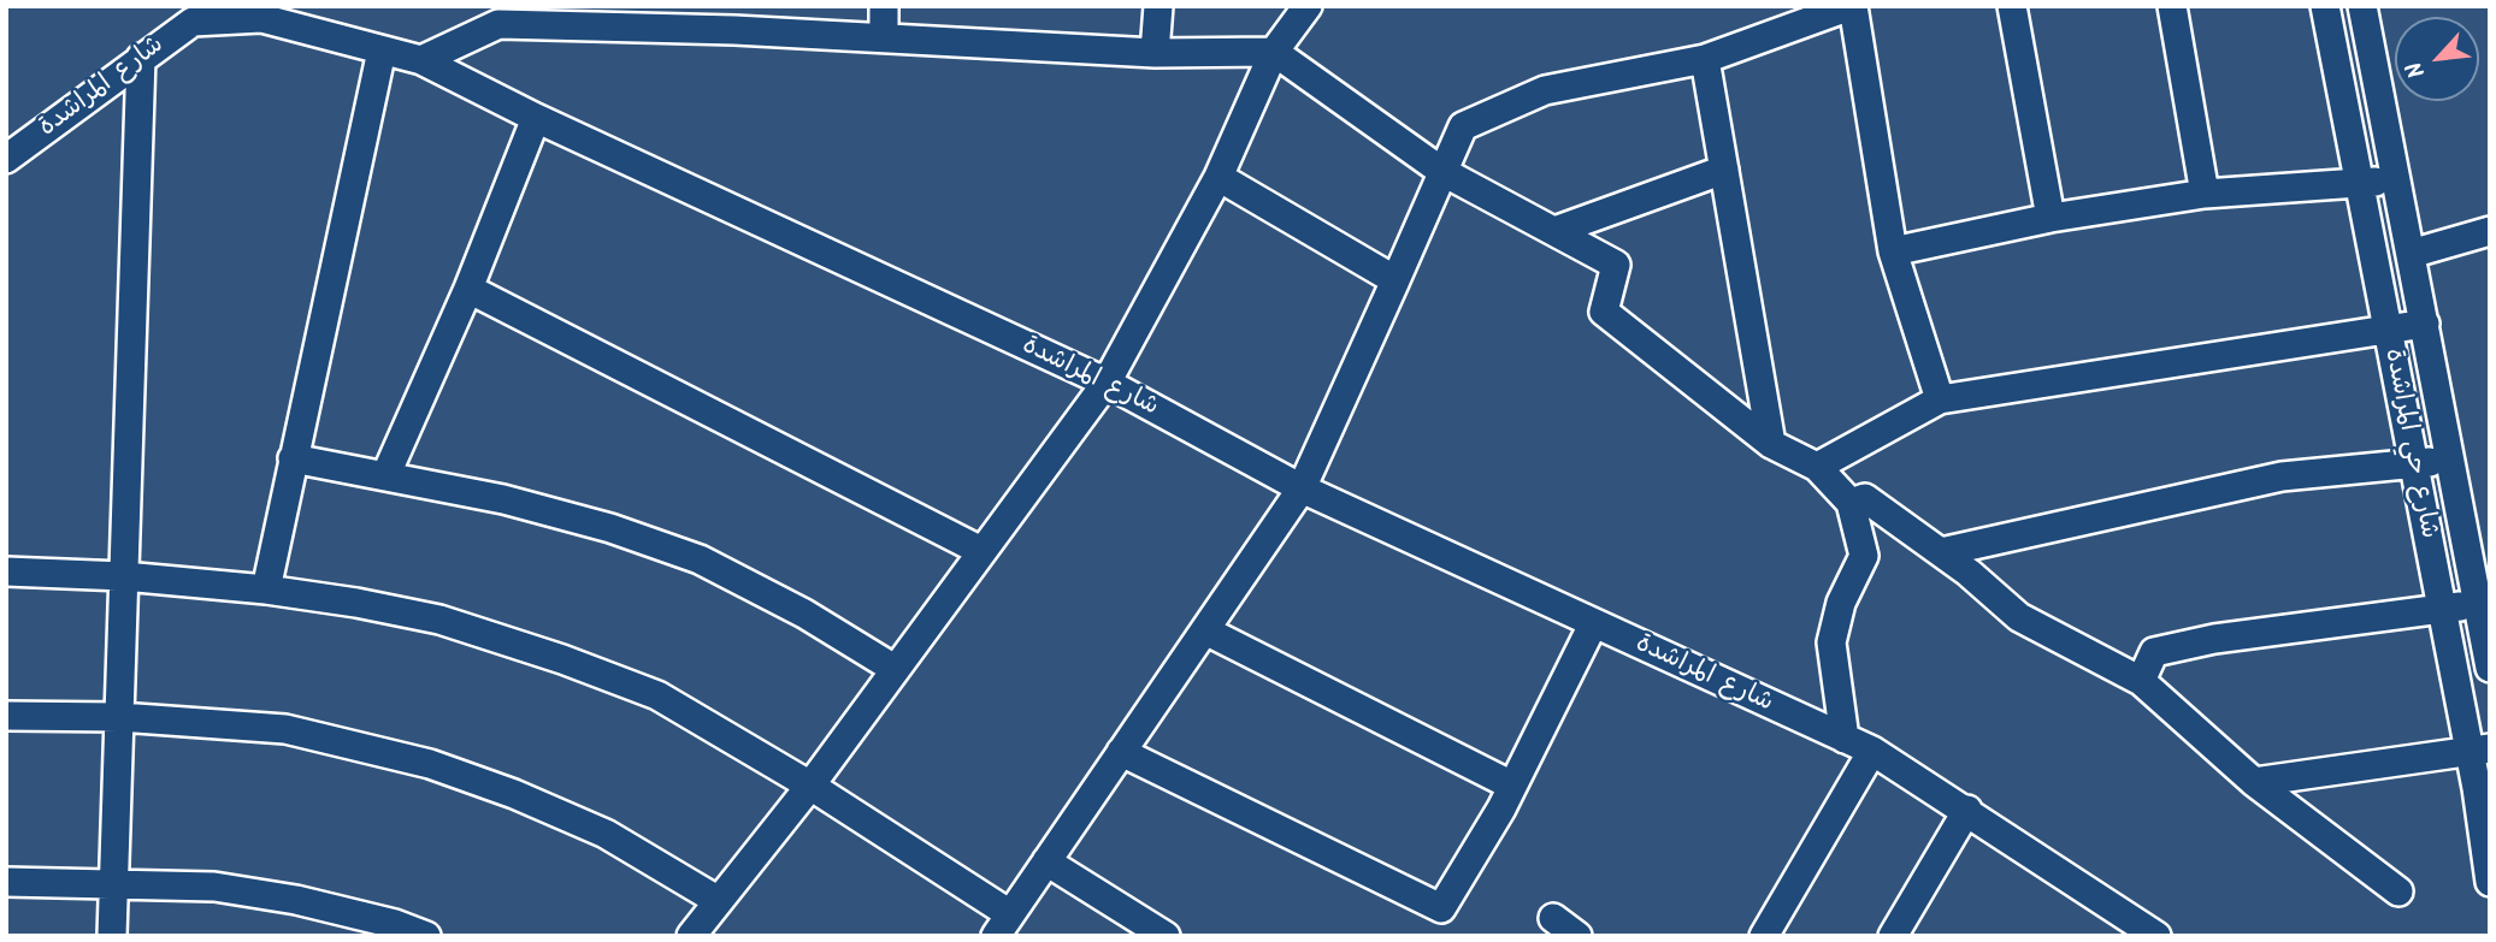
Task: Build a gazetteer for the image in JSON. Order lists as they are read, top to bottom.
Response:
{
  "streets": {
    "street": ["شارع المراشدة", "شارع حي المراشدة"]
  },
  "north": "bottom left"
}
